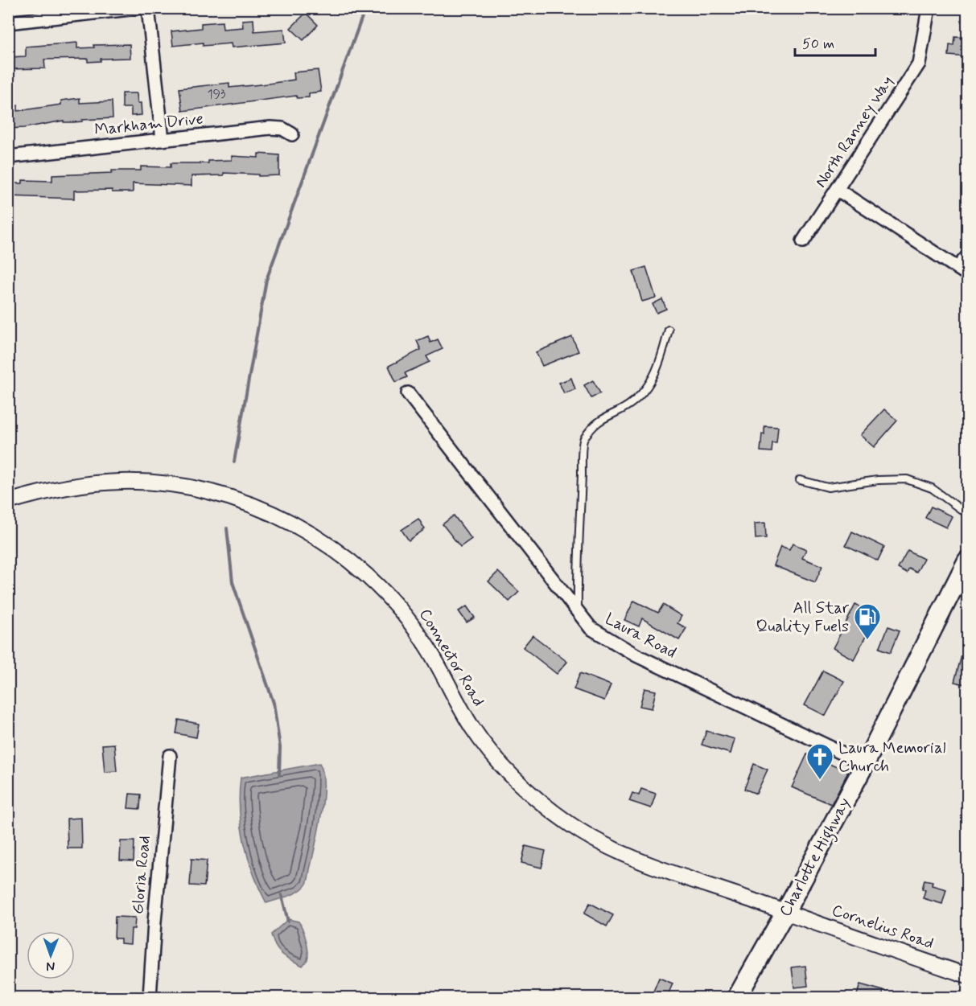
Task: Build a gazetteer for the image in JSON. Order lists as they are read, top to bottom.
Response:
{
  "streets": {
    "main road": ["Charlotte Highway"],
    "street": [
      "Markham Drive",
      "North Ranney Way",
      "Laura Road",
      "Connector Road",
      "Gloria Road",
      "Cornelius Road"
    ]
  },
  "crossings": [
    ["Laura Road", "Charlotte Highway"],
    ["Connector Road", "Charlotte Highway"],
    ["Connector Road", "Cornelius Road"],
    ["Charlotte Highway", "Cornelius Road"]
  ],
  "places": {
    "fuel station": ["All Star Quality Fuels"],
    "church": ["Laura Memorial Church"]
  },
  "house_numbers": ["193"],
  "scale_bar": "50 m",
  "north": "bottom"
}
